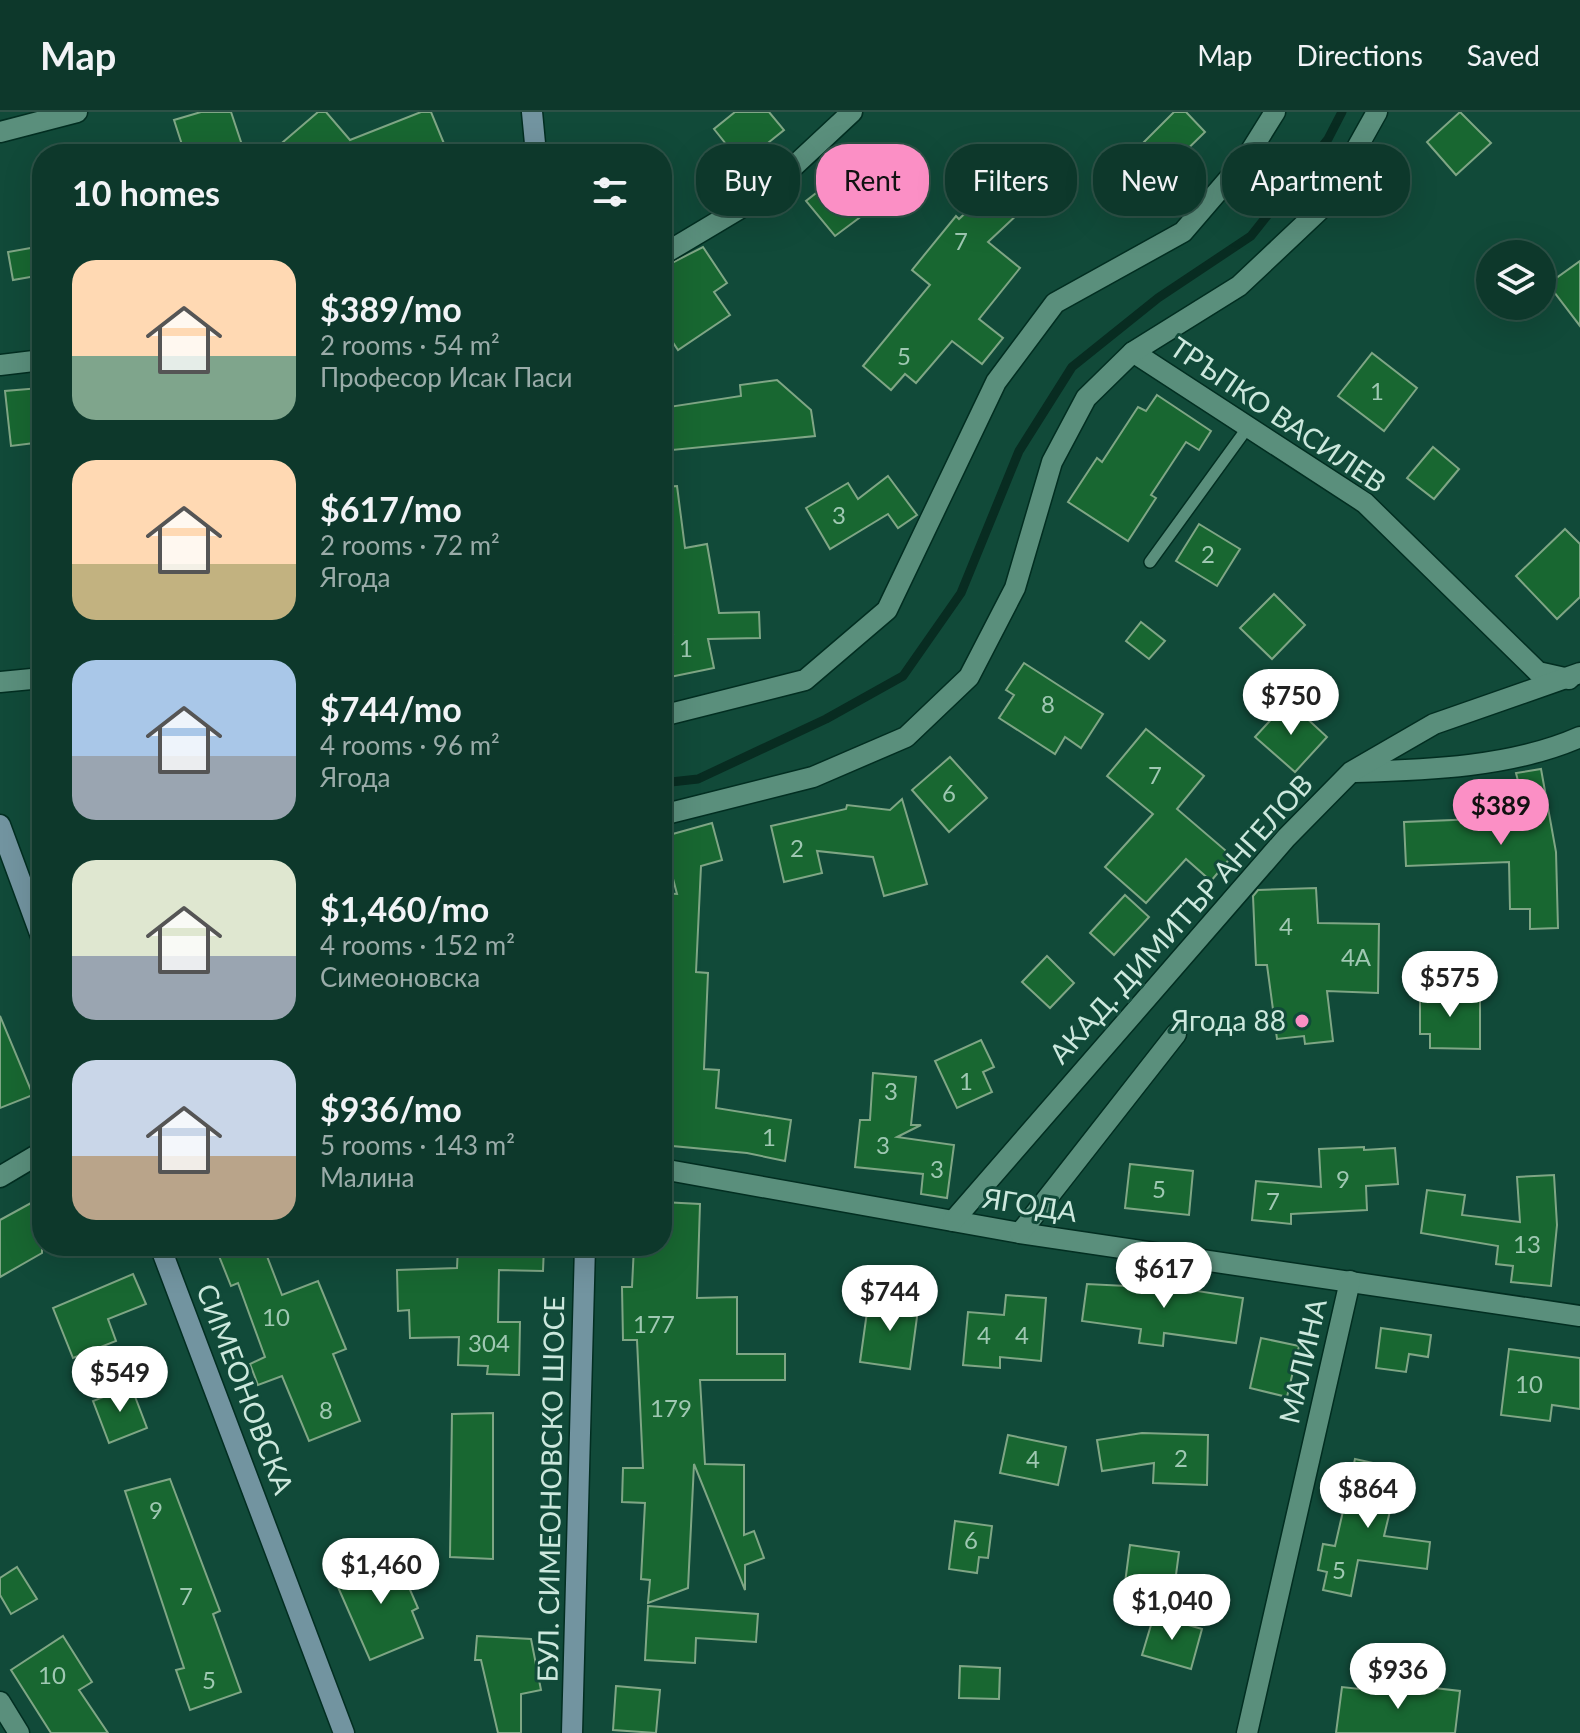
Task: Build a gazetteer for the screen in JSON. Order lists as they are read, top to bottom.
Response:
{
  "streets": {
    "street": [
      "ТРЪПКО ВАСИЛЕВ",
      "АКАД. ДИМИТЪР АНГЕЛОВ",
      "ЯГОДА",
      "МАЛИНА",
      "СИМЕОНОВСКА",
      "БУЛ. СИМЕОНОВСКО ШОСЕ"
    ]
  },
  "crossings": [
    ["ТРЪПКО ВАСИЛЕВ", "АКАД. ДИМИТЪР АНГЕЛОВ"],
    ["АКАД. ДИМИТЪР АНГЕЛОВ", "ЯГОДА"],
    ["ЯГОДА", "МАЛИНА"]
  ],
  "places": ["Ягода 88"],
  "house_numbers": [
    "7",
    "5",
    "1",
    "3",
    "2",
    "1",
    "8",
    "7",
    "6",
    "2",
    "4",
    "4А",
    "1",
    "3",
    "1",
    "3",
    "3",
    "9",
    "5",
    "7",
    "13",
    "10",
    "177",
    "4",
    "4",
    "304",
    "10",
    "179",
    "8",
    "2",
    "4",
    "9",
    "6",
    "5",
    "7",
    "10",
    "5"
  ],
  "page": {
    "header": "Map",
    "nav": ["Map", "Directions", "Saved"],
    "chip": [
      "Buy",
      "Rent",
      "Filters",
      "New",
      "Apartment"
    ],
    "heading": "10 homes",
    "list": [
      {
        "name": "$389/mo",
        "note": "2 rooms · 54 m² · Професор Исак Паси"
      },
      {
        "name": "$617/mo",
        "note": "2 rooms · 72 m² · Ягода"
      },
      {
        "name": "$744/mo",
        "note": "4 rooms · 96 m² · Ягода"
      },
      {
        "name": "$1,460/mo",
        "note": "4 rooms · 152 m² · Симеоновска"
      },
      {
        "name": "$936/mo",
        "note": "5 rooms · 143 m² · Малина"
      }
    ],
    "price": [
      "$750",
      "$389",
      "$575",
      "$617",
      "$744",
      "$549",
      "$864",
      "$1,460",
      "$1,040",
      "$936"
    ]
  }
}
